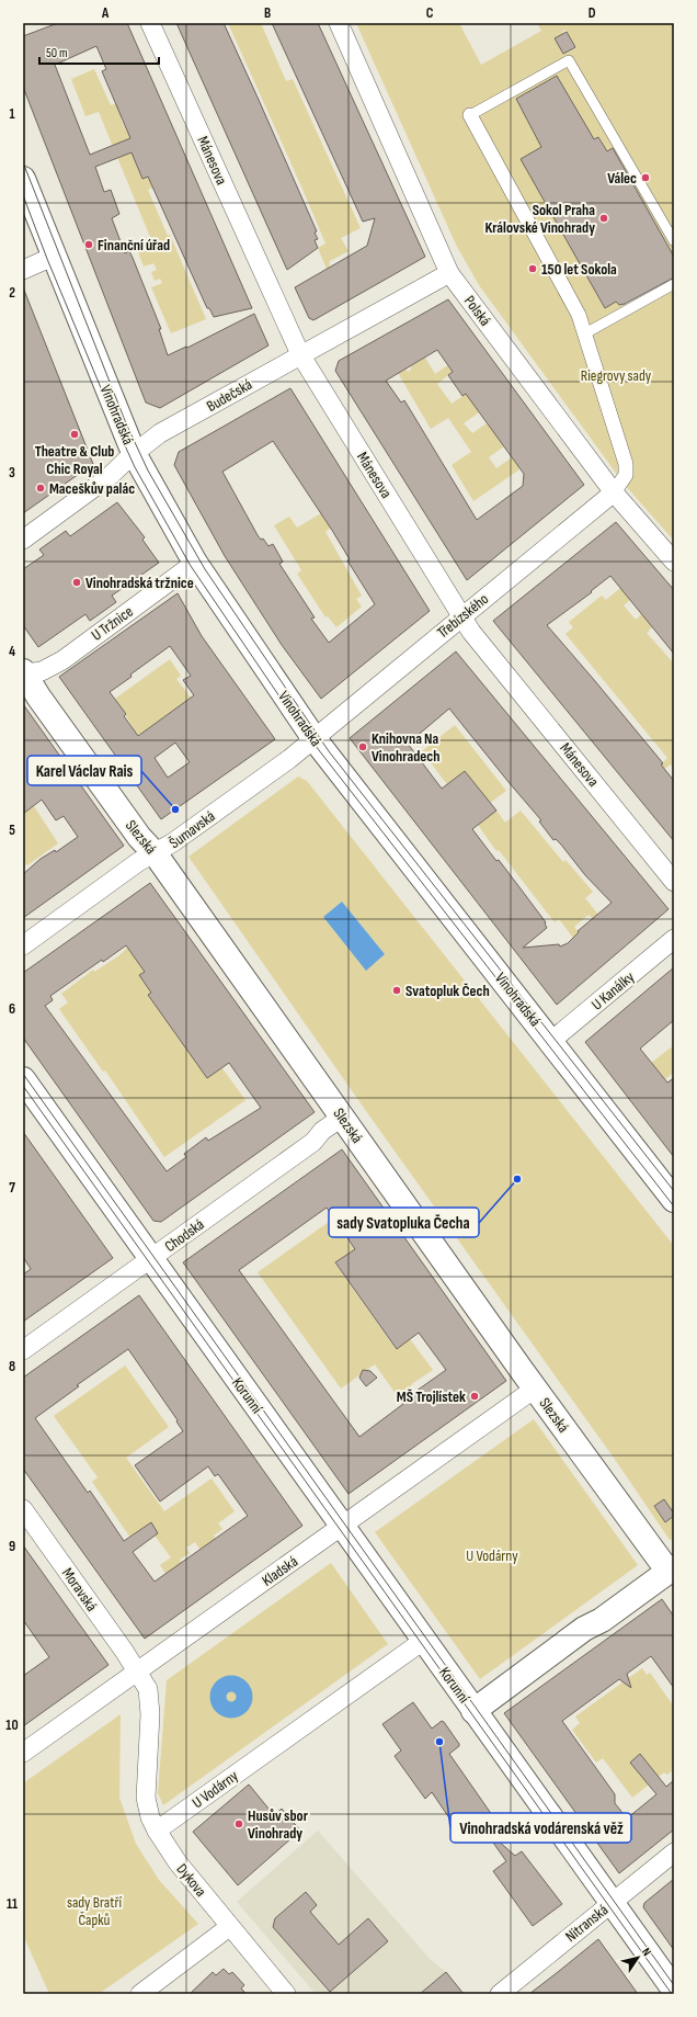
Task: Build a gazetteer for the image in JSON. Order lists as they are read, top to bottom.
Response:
{
  "streets": {
    "street": [
      "Mánesova",
      "Polská",
      "Budečská",
      "Vinohradská",
      "Třebízského",
      "U Tržnice",
      "Šumavská",
      "Slezská",
      "U Kanálky",
      "Chodská",
      "Korunní",
      "Kladská",
      "Moravská",
      "U Vodárny",
      "Dykova",
      "Nitranská"
    ]
  },
  "crossings": [
    ["Mánesova", "Budečská"],
    ["Mánesova", "Třebízského"],
    ["Polská", "Budečská"],
    ["Polská", "Třebízského"],
    ["Budečská", "Vinohradská"],
    ["Vinohradská", "Třebízského"],
    ["Vinohradská", "U Tržnice"],
    ["Vinohradská", "Šumavská"],
    ["Vinohradská", "U Kanálky"],
    ["Třebízského", "Šumavská"],
    ["U Tržnice", "Slezská"],
    ["Šumavská", "Slezská"],
    ["Slezská", "Chodská"],
    ["Slezská", "Kladská"],
    ["Chodská", "Korunní"],
    ["Korunní", "Kladská"],
    ["Korunní", "U Vodárny"],
    ["Korunní", "Nitranská"],
    ["Kladská", "Moravská"],
    ["U Vodárny", "Dykova"]
  ],
  "parks": ["Riegrovy sady", "U Vodárny", "sady Bratří Čapků"],
  "places": [
    "Válec",
    "Sokol Praha Královské Vinohrady",
    "Finanční úřad",
    "150 let Sokola",
    "Theatre & Club Chic Royal",
    "Maceškův palác",
    "Vinohradská tržnice",
    "Knihovna Na Vinohradech",
    "Karel Václav Rais",
    "Svatopluk Čech",
    "sady Svatopluka Čecha",
    "MŠ Trojlístek",
    "Vinohradská vodárenská věž",
    "Husův sbor Vinohrady"
  ],
  "scale_bar": "50 m",
  "north": "top right",
  "grid": {
    "columns": [
      "A",
      "B",
      "C",
      "D"
    ],
    "rows": [
      "1",
      "2",
      "3",
      "4",
      "5",
      "6",
      "7",
      "8",
      "9",
      "10",
      "11"
    ]
  }
}
